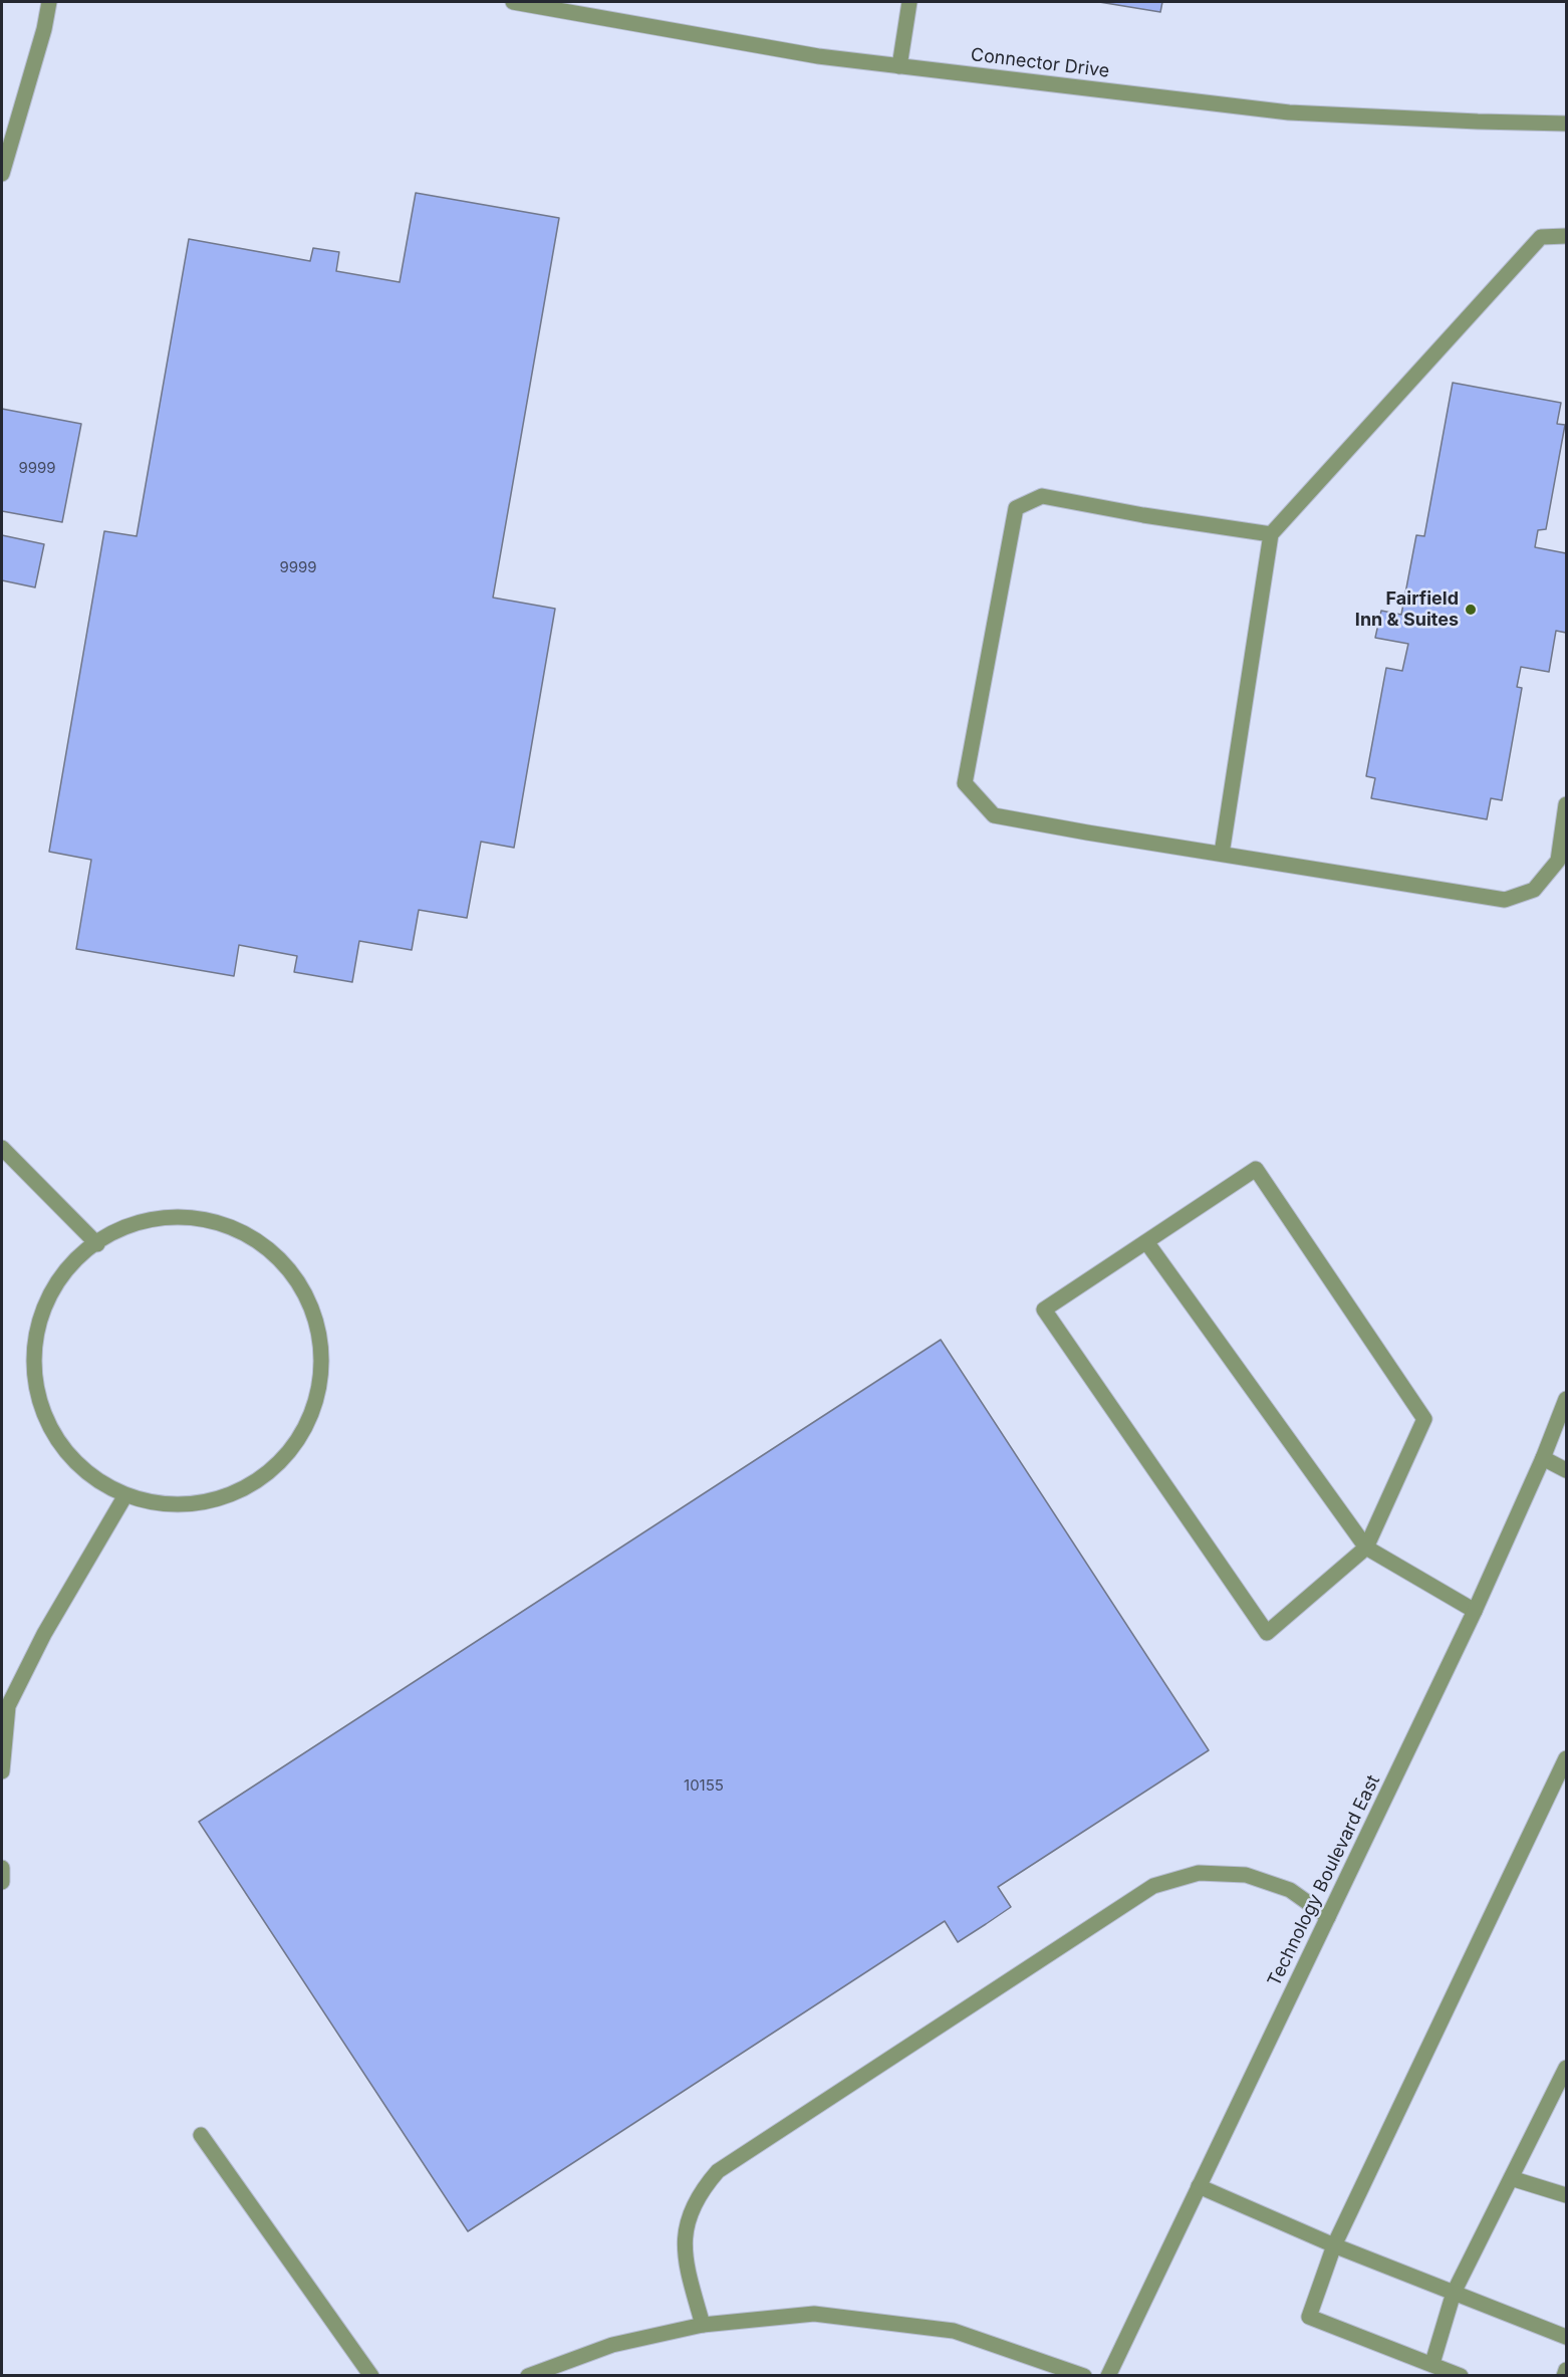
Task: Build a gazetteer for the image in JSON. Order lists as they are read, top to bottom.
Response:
{
  "streets": {
    "street": ["Connector Drive", "Technology Boulevard East"]
  },
  "places": ["Fairfield Inn & Suites"],
  "house_numbers": ["9999", "9999", "10155"]
}
